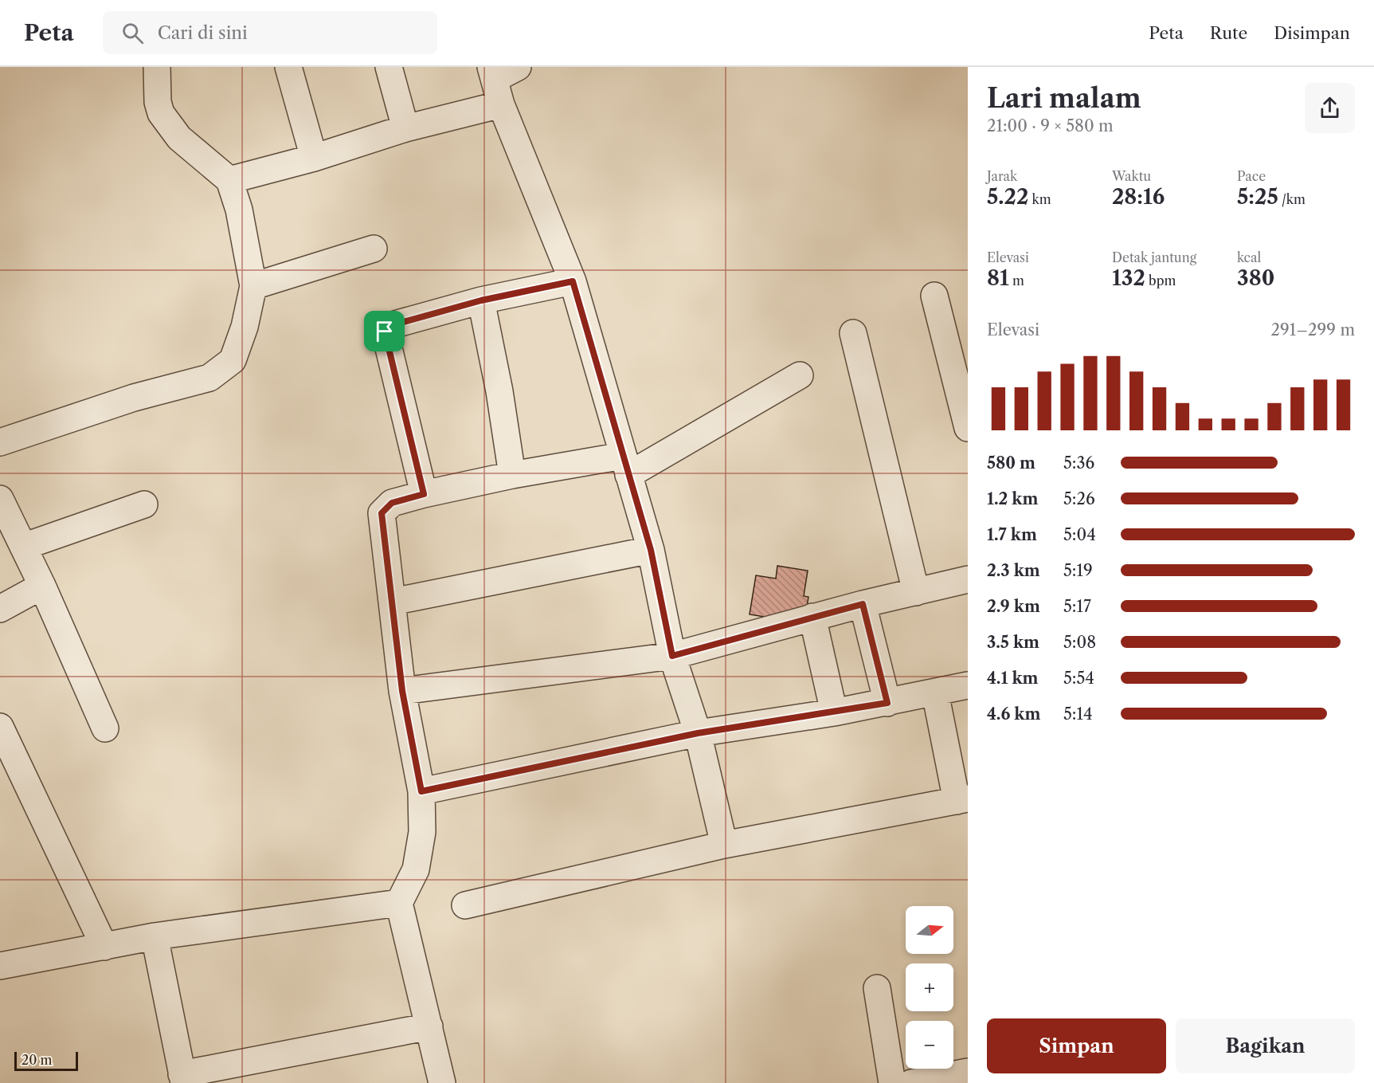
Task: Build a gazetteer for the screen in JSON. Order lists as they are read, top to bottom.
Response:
{
  "scale_bar": "20 m",
  "north": "right",
  "page": {
    "header": "Peta",
    "search": "Cari di sini",
    "nav": ["Peta", "Rute", "Disimpan"],
    "heading": ["Lari malam", "21:00 · 9 × 580 m"],
    "stats": [
      ["Jarak", "5.22 km"],
      ["Waktu", "28:16"],
      ["Pace", "5:25 /km"],
      ["Elevasi", "81 m"],
      ["Detak jantung", "132 bpm"],
      ["kcal", "380"]
    ],
    "chart": ["Elevasi", "291–299 m"],
    "list": [
      {
        "name": "580 m",
        "note": "5:36"
      },
      {
        "name": "1.2 km",
        "note": "5:26"
      },
      {
        "name": "1.7 km",
        "note": "5:04"
      },
      {
        "name": "2.3 km",
        "note": "5:19"
      },
      {
        "name": "2.9 km",
        "note": "5:17"
      },
      {
        "name": "3.5 km",
        "note": "5:08"
      },
      {
        "name": "4.1 km",
        "note": "5:54"
      },
      {
        "name": "4.6 km",
        "note": "5:14"
      }
    ],
    "map_buttons": ["+", "−"],
    "buttons": ["Simpan", "Bagikan"],
    "scale": "20 m"
  }
}
